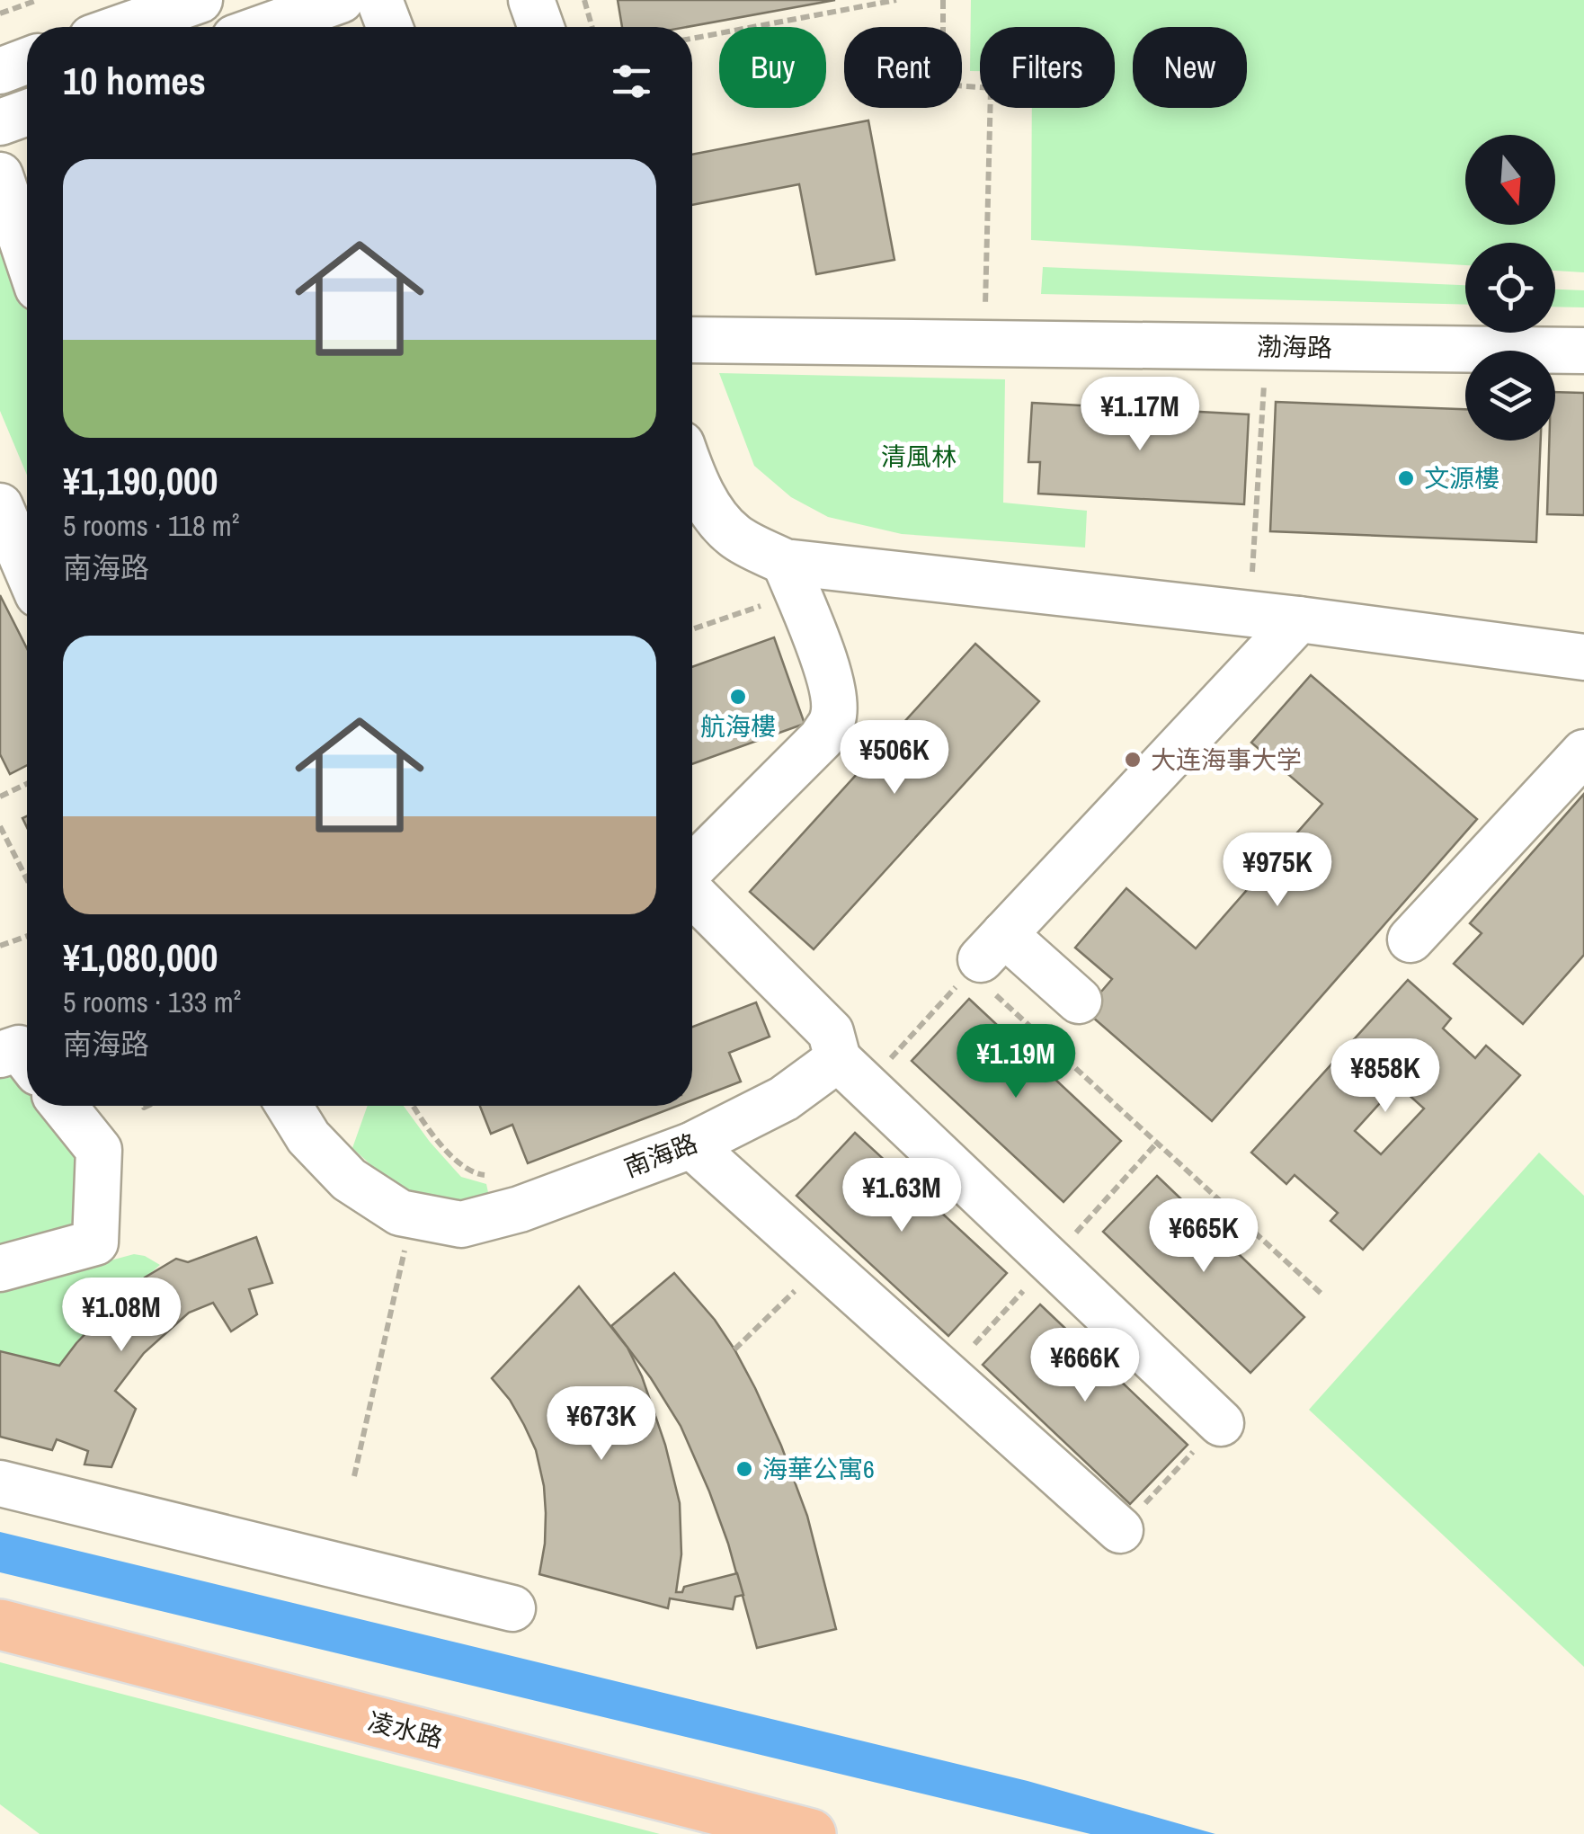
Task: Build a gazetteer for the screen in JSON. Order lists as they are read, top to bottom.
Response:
{
  "streets": {
    "main road": ["凌水路"],
    "street": ["渤海路", "南海路"]
  },
  "parks": ["清風林"],
  "places": [
    "文源樓",
    "航海樓",
    "大连海事大学",
    "海華公寓6"
  ],
  "north": "bottom",
  "page": {
    "chip": [
      "Buy",
      "Rent",
      "Filters",
      "New"
    ],
    "heading": "10 homes",
    "list": [
      {
        "name": "¥1,190,000",
        "note": "5 rooms · 118 m² · 南海路"
      },
      {
        "name": "¥1,080,000",
        "note": "5 rooms · 133 m² · 南海路"
      }
    ],
    "price": [
      "¥1.17M",
      "¥506K",
      "¥975K",
      "¥1.19M",
      "¥858K",
      "¥1.63M",
      "¥665K",
      "¥1.08M",
      "¥666K",
      "¥673K"
    ]
  }
}
